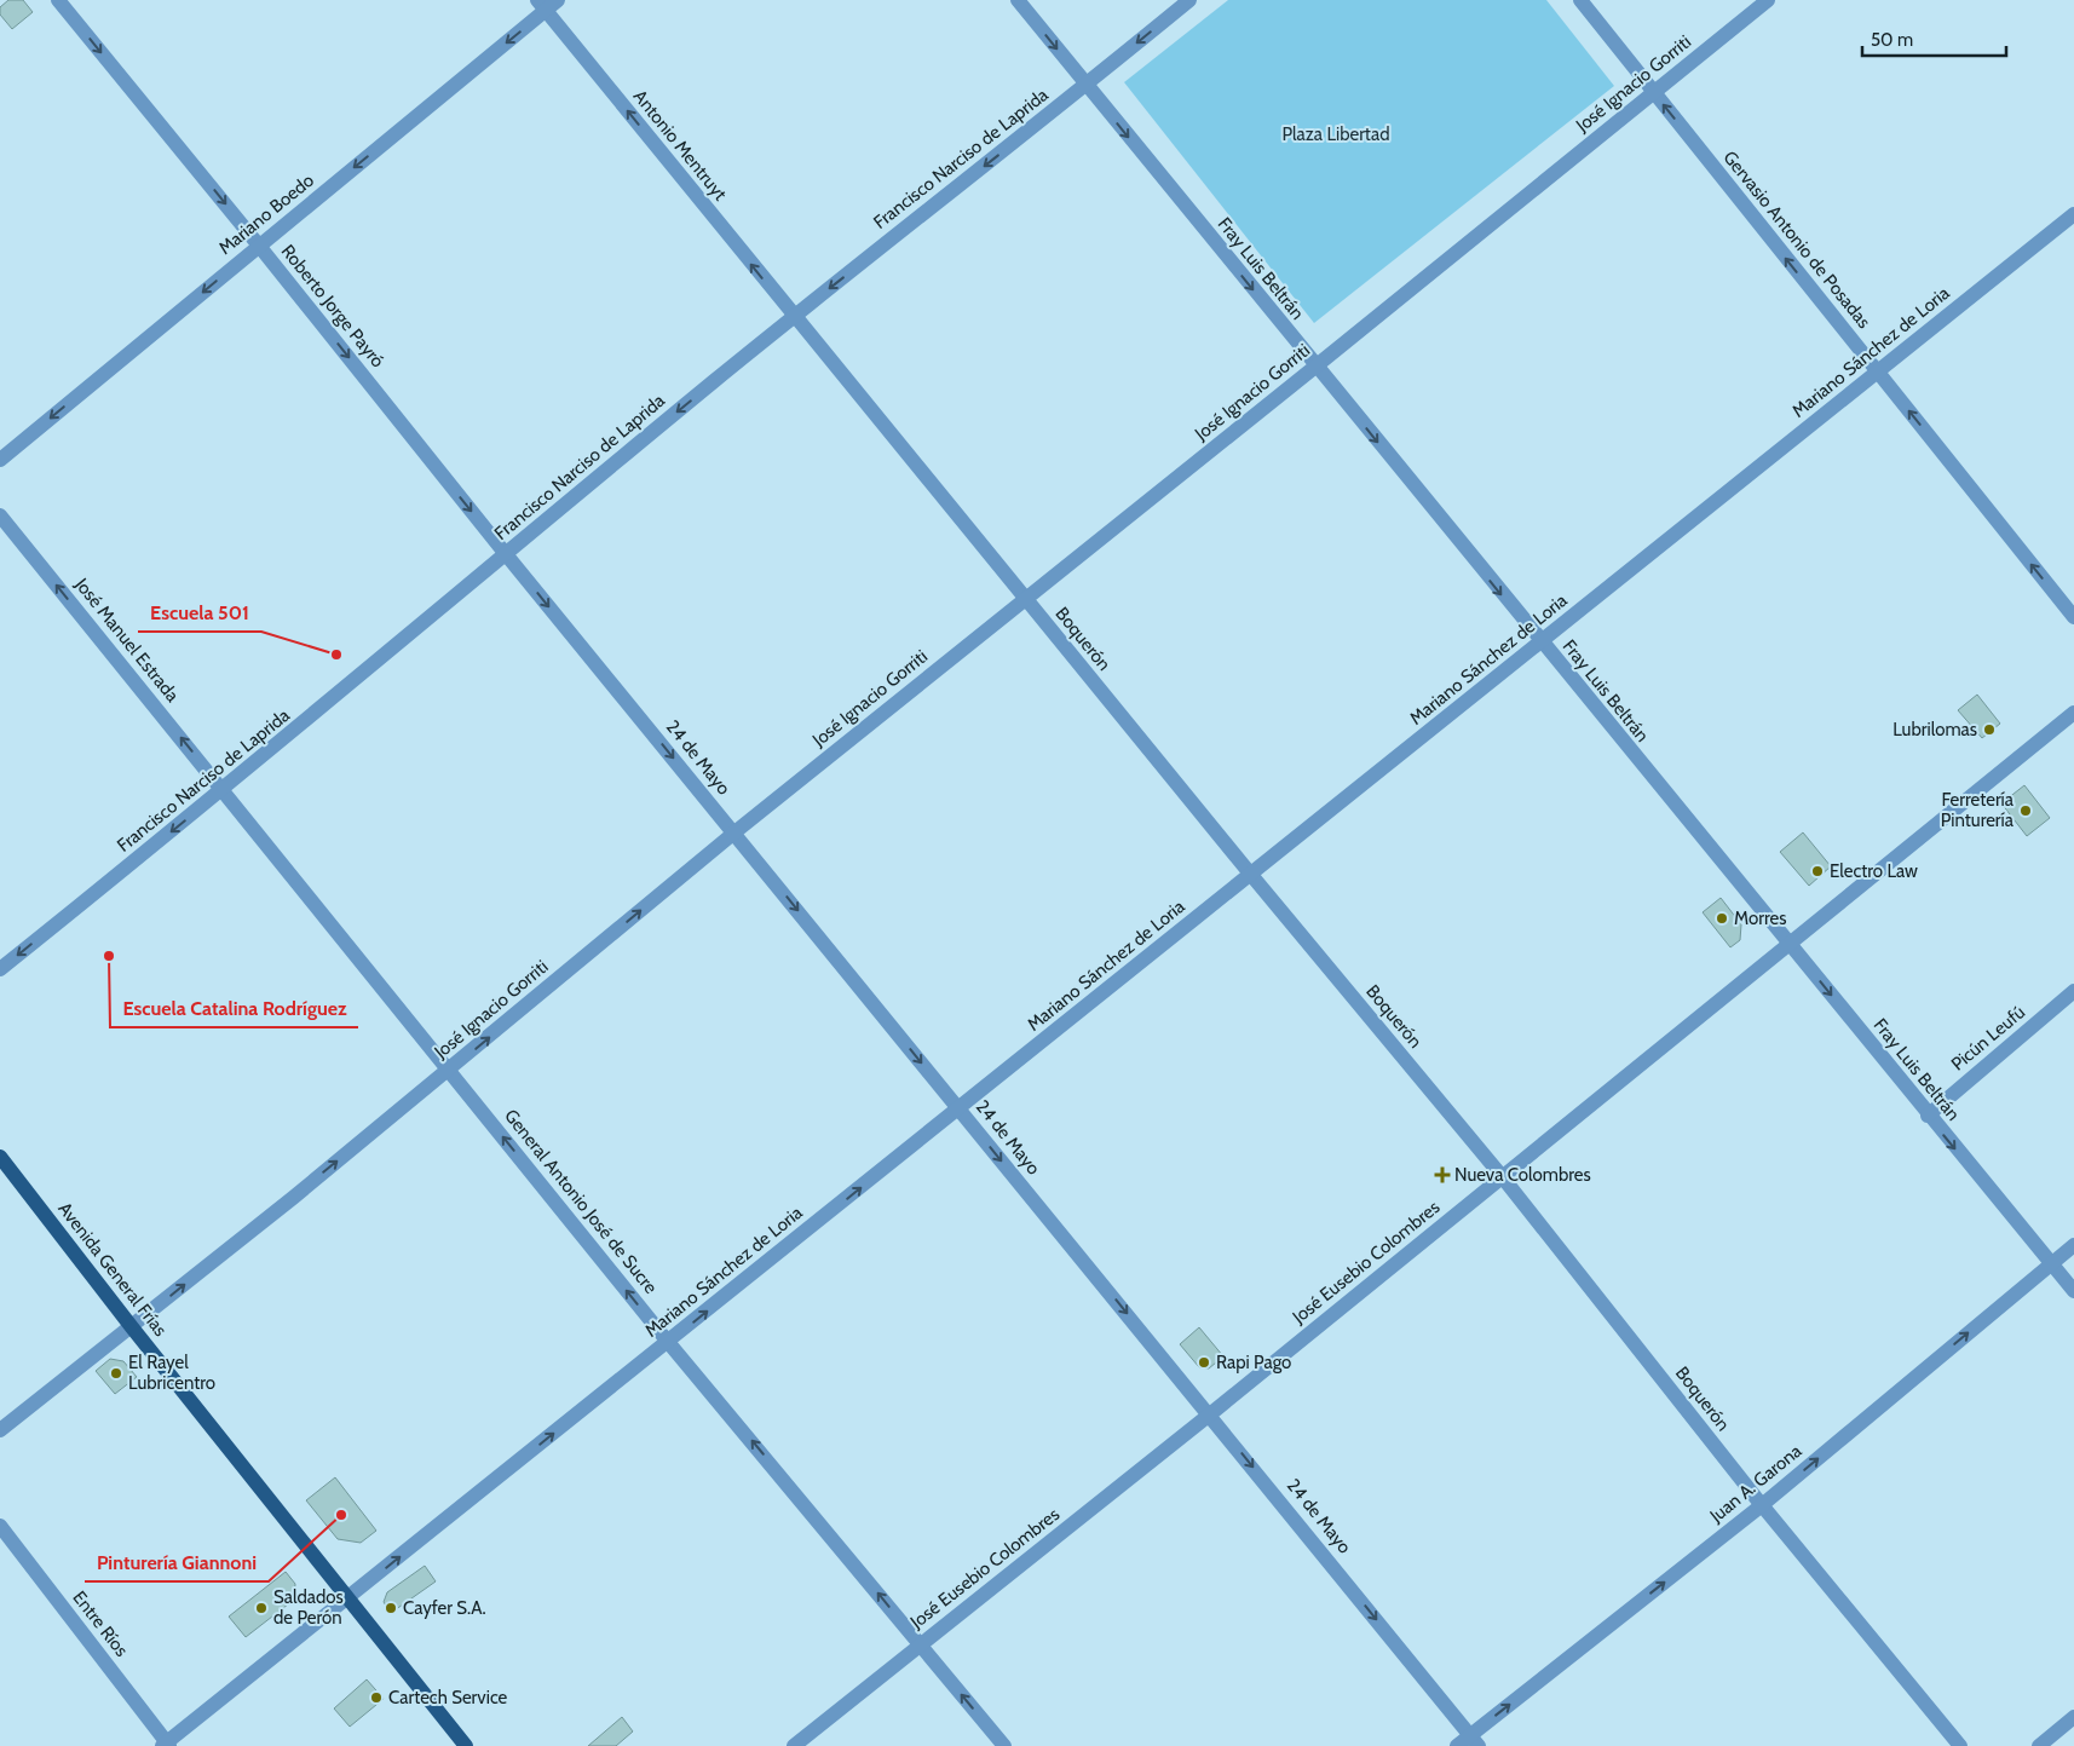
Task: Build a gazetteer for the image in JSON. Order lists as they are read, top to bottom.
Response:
{
  "streets": {
    "main road": ["Avenida General Frías"],
    "street": [
      "José Ignacio Gorriti",
      "Antonio Mentruyt",
      "Francisco Narciso de Laprida",
      "Mariano Boedo",
      "Gervasio Antonio de Posadas",
      "Fray Luis Beltrán",
      "Roberto Jorge Payró",
      "Mariano Sánchez de Loria",
      "Boquerón",
      "José Manuel Estrada",
      "24 de Mayo",
      "Picún Leufú",
      "General Antonio José de Sucre",
      "José Eusebio Colombres",
      "Juan A. Garona",
      "Entre Ríos"
    ]
  },
  "crossings": [
    ["José Ignacio Gorriti", "Gervasio Antonio de Posadas"],
    ["José Ignacio Gorriti", "Fray Luis Beltrán"],
    ["José Ignacio Gorriti", "Boquerón"],
    ["José Ignacio Gorriti", "24 de Mayo"],
    ["José Ignacio Gorriti", "General Antonio José de Sucre"],
    ["José Ignacio Gorriti", "Avenida General Frías"],
    ["Antonio Mentruyt", "Francisco Narciso de Laprida"],
    ["Antonio Mentruyt", "Mariano Boedo"],
    ["Antonio Mentruyt", "Boquerón"],
    ["Francisco Narciso de Laprida", "Fray Luis Beltrán"],
    ["Francisco Narciso de Laprida", "Roberto Jorge Payró"],
    ["Francisco Narciso de Laprida", "Boquerón"],
    ["Francisco Narciso de Laprida", "José Manuel Estrada"],
    ["Francisco Narciso de Laprida", "24 de Mayo"],
    ["Francisco Narciso de Laprida", "General Antonio José de Sucre"],
    ["Mariano Boedo", "Roberto Jorge Payró"],
    ["Gervasio Antonio de Posadas", "Mariano Sánchez de Loria"],
    ["Fray Luis Beltrán", "Mariano Sánchez de Loria"],
    ["Fray Luis Beltrán", "Picún Leufú"],
    ["Fray Luis Beltrán", "José Eusebio Colombres"],
    ["Fray Luis Beltrán", "Juan A. Garona"],
    ["Roberto Jorge Payró", "24 de Mayo"],
    ["Mariano Sánchez de Loria", "Boquerón"],
    ["Mariano Sánchez de Loria", "24 de Mayo"],
    ["Mariano Sánchez de Loria", "General Antonio José de Sucre"],
    ["Mariano Sánchez de Loria", "Avenida General Frías"],
    ["Mariano Sánchez de Loria", "Entre Ríos"],
    ["Boquerón", "José Eusebio Colombres"],
    ["Boquerón", "Juan A. Garona"],
    ["José Manuel Estrada", "General Antonio José de Sucre"],
    ["24 de Mayo", "José Eusebio Colombres"],
    ["24 de Mayo", "Juan A. Garona"],
    ["General Antonio José de Sucre", "José Eusebio Colombres"]
  ],
  "one_way": [
    "Antonio Mentruyt",
    "Francisco Narciso de Laprida",
    "Mariano Boedo",
    "Gervasio Antonio de Posadas",
    "Fray Luis Beltrán",
    "Roberto Jorge Payró",
    "José Manuel Estrada",
    "24 de Mayo",
    "General Antonio José de Sucre",
    "Juan A. Garona"
  ],
  "parks": ["Plaza Libertad"],
  "places": {
    "other": [
      "Escuela 501",
      "Lubrilomas",
      "Ferretería Pinturería",
      "Electro Law",
      "Morres",
      "Escuela Catalina Rodríguez",
      "Rapi Pago",
      "El Rayel Lubricentro",
      "Pinturería Giannoni",
      "Saldados de Perón",
      "Cayfer S.A.",
      "Cartech Service"
    ],
    "health": ["Nueva Colombres"]
  },
  "scale_bar": "50 m"
}
